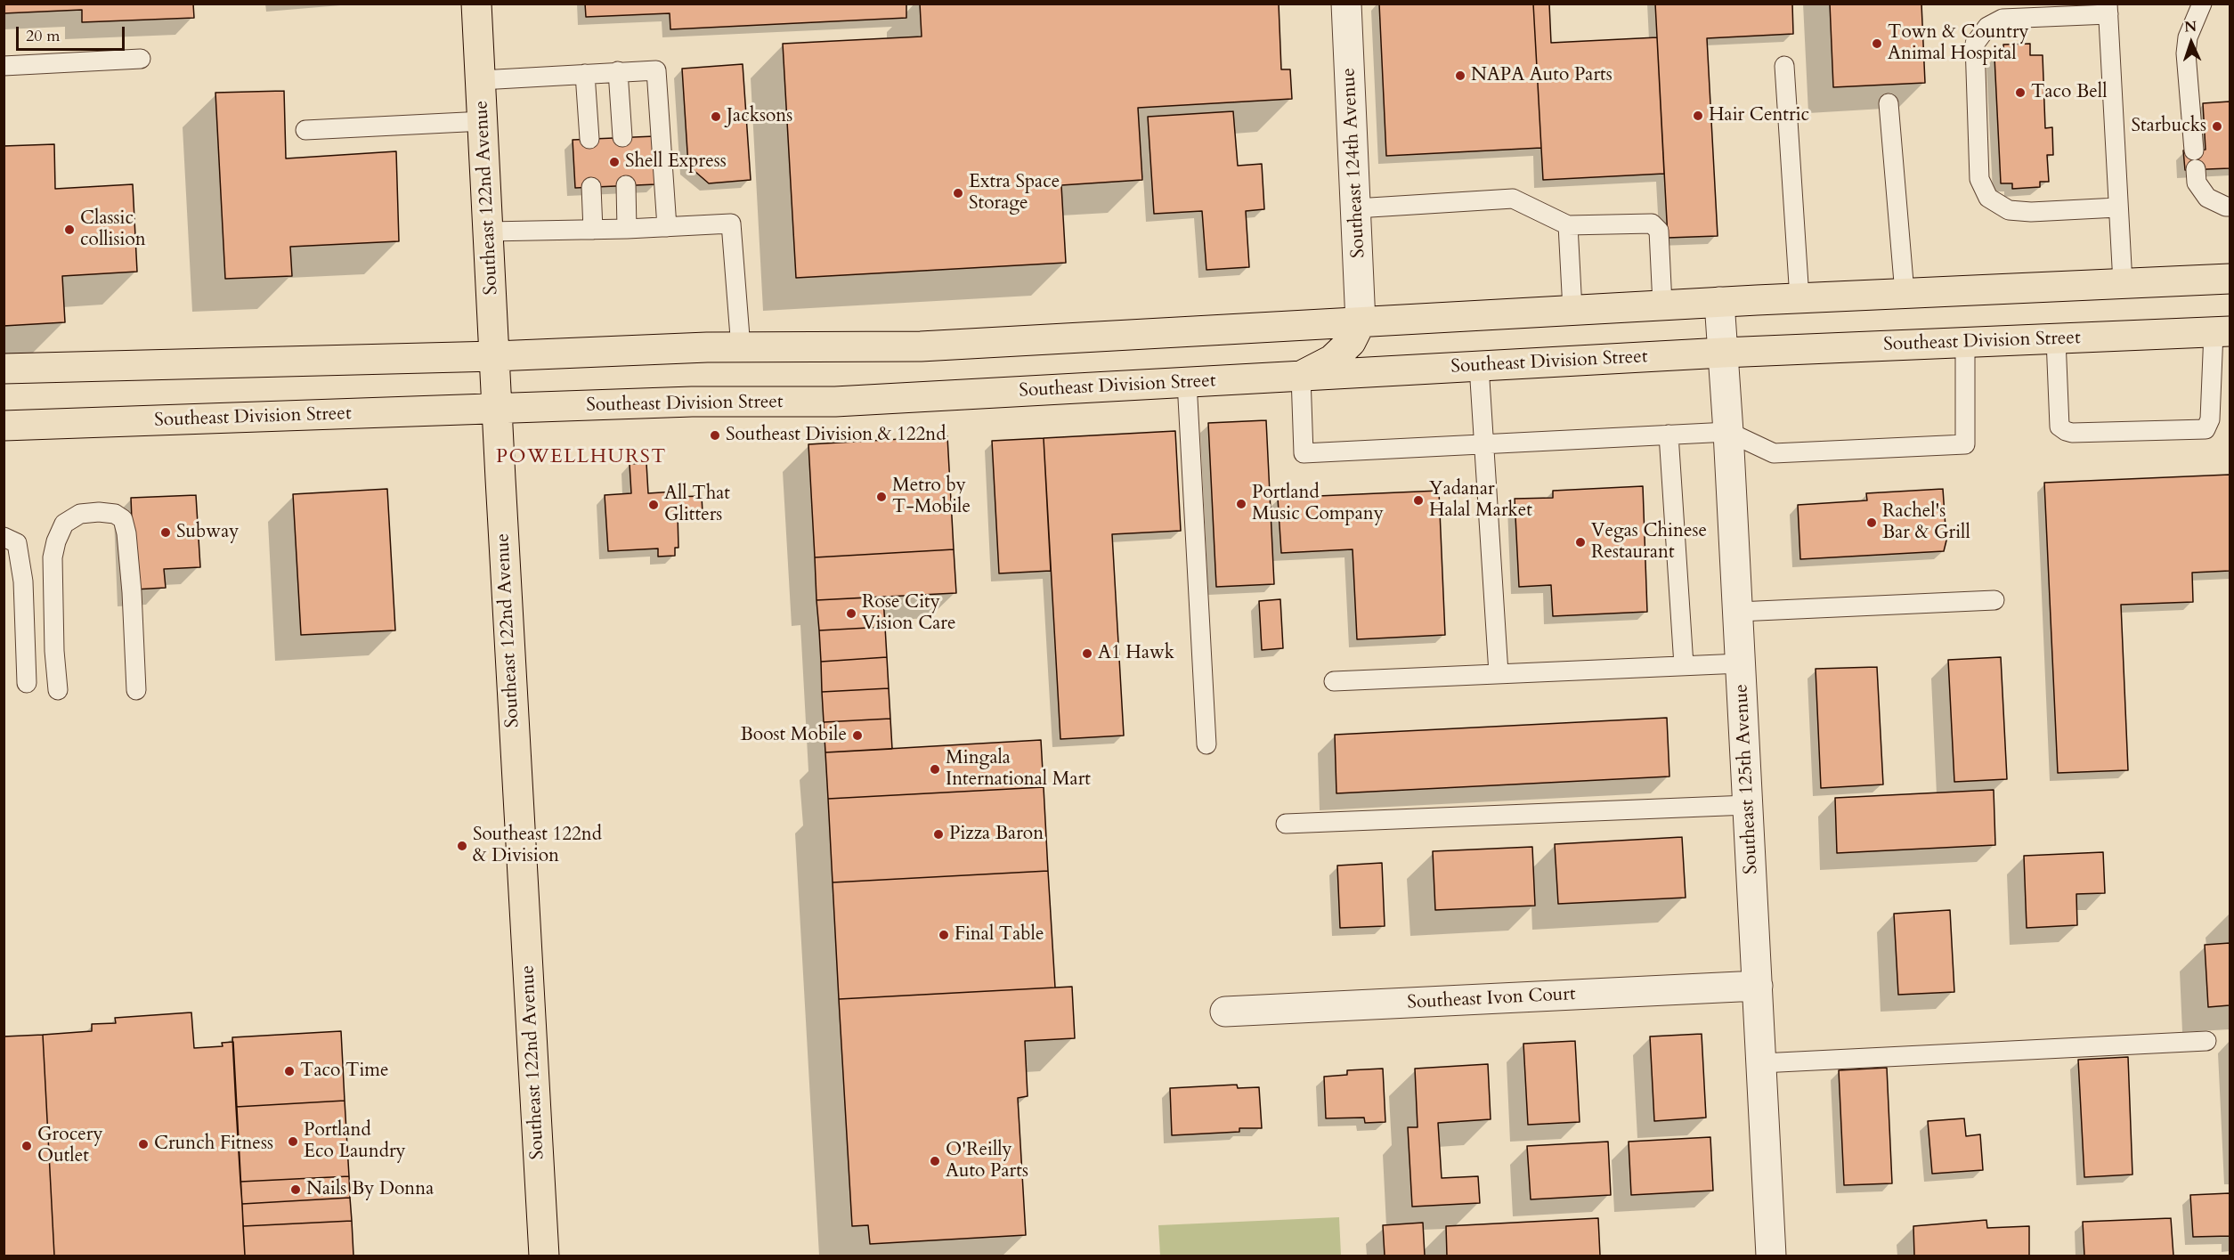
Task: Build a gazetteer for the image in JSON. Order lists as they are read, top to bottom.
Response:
{
  "streets": {
    "main road": ["Southeast 122nd Avenue", "Southeast Division Street"],
    "street": ["Southeast 124th Avenue", "Southeast 125th Avenue", "Southeast Ivon Court"]
  },
  "crossings": [
    ["Southeast 122nd Avenue", "Southeast Division Street"],
    ["Southeast Division Street", "Southeast 125th Avenue"],
    ["Southeast 125th Avenue", "Southeast Ivon Court"]
  ],
  "districts": ["POWELLHURST"],
  "places": [
    "Town & Country Animal Hospital",
    "NAPA Auto Parts",
    "Taco Bell",
    "Hair Centric",
    "Jacksons",
    "Starbucks",
    "Shell Express",
    "Extra Space Storage",
    "Classic collision",
    "Southeast Division & 122nd",
    "Metro by T-Mobile",
    "Yadanar Halal Market",
    "Portland Music Company",
    "All That Glitters",
    "Rachel's Bar & Grill",
    "Subway",
    "Vegas Chinese Restaurant",
    "Rose City Vision Care",
    "A1 Hawk",
    "Boost Mobile",
    "Mingala International Mart",
    "Pizza Baron",
    "Southeast 122nd & Division",
    "Final Table",
    "Taco Time",
    "Portland Eco Laundry",
    "Crunch Fitness",
    "Grocery Outlet",
    "O'Reilly Auto Parts",
    "Nails By Donna"
  ],
  "scale_bar": "20 m",
  "north": "top"
}
